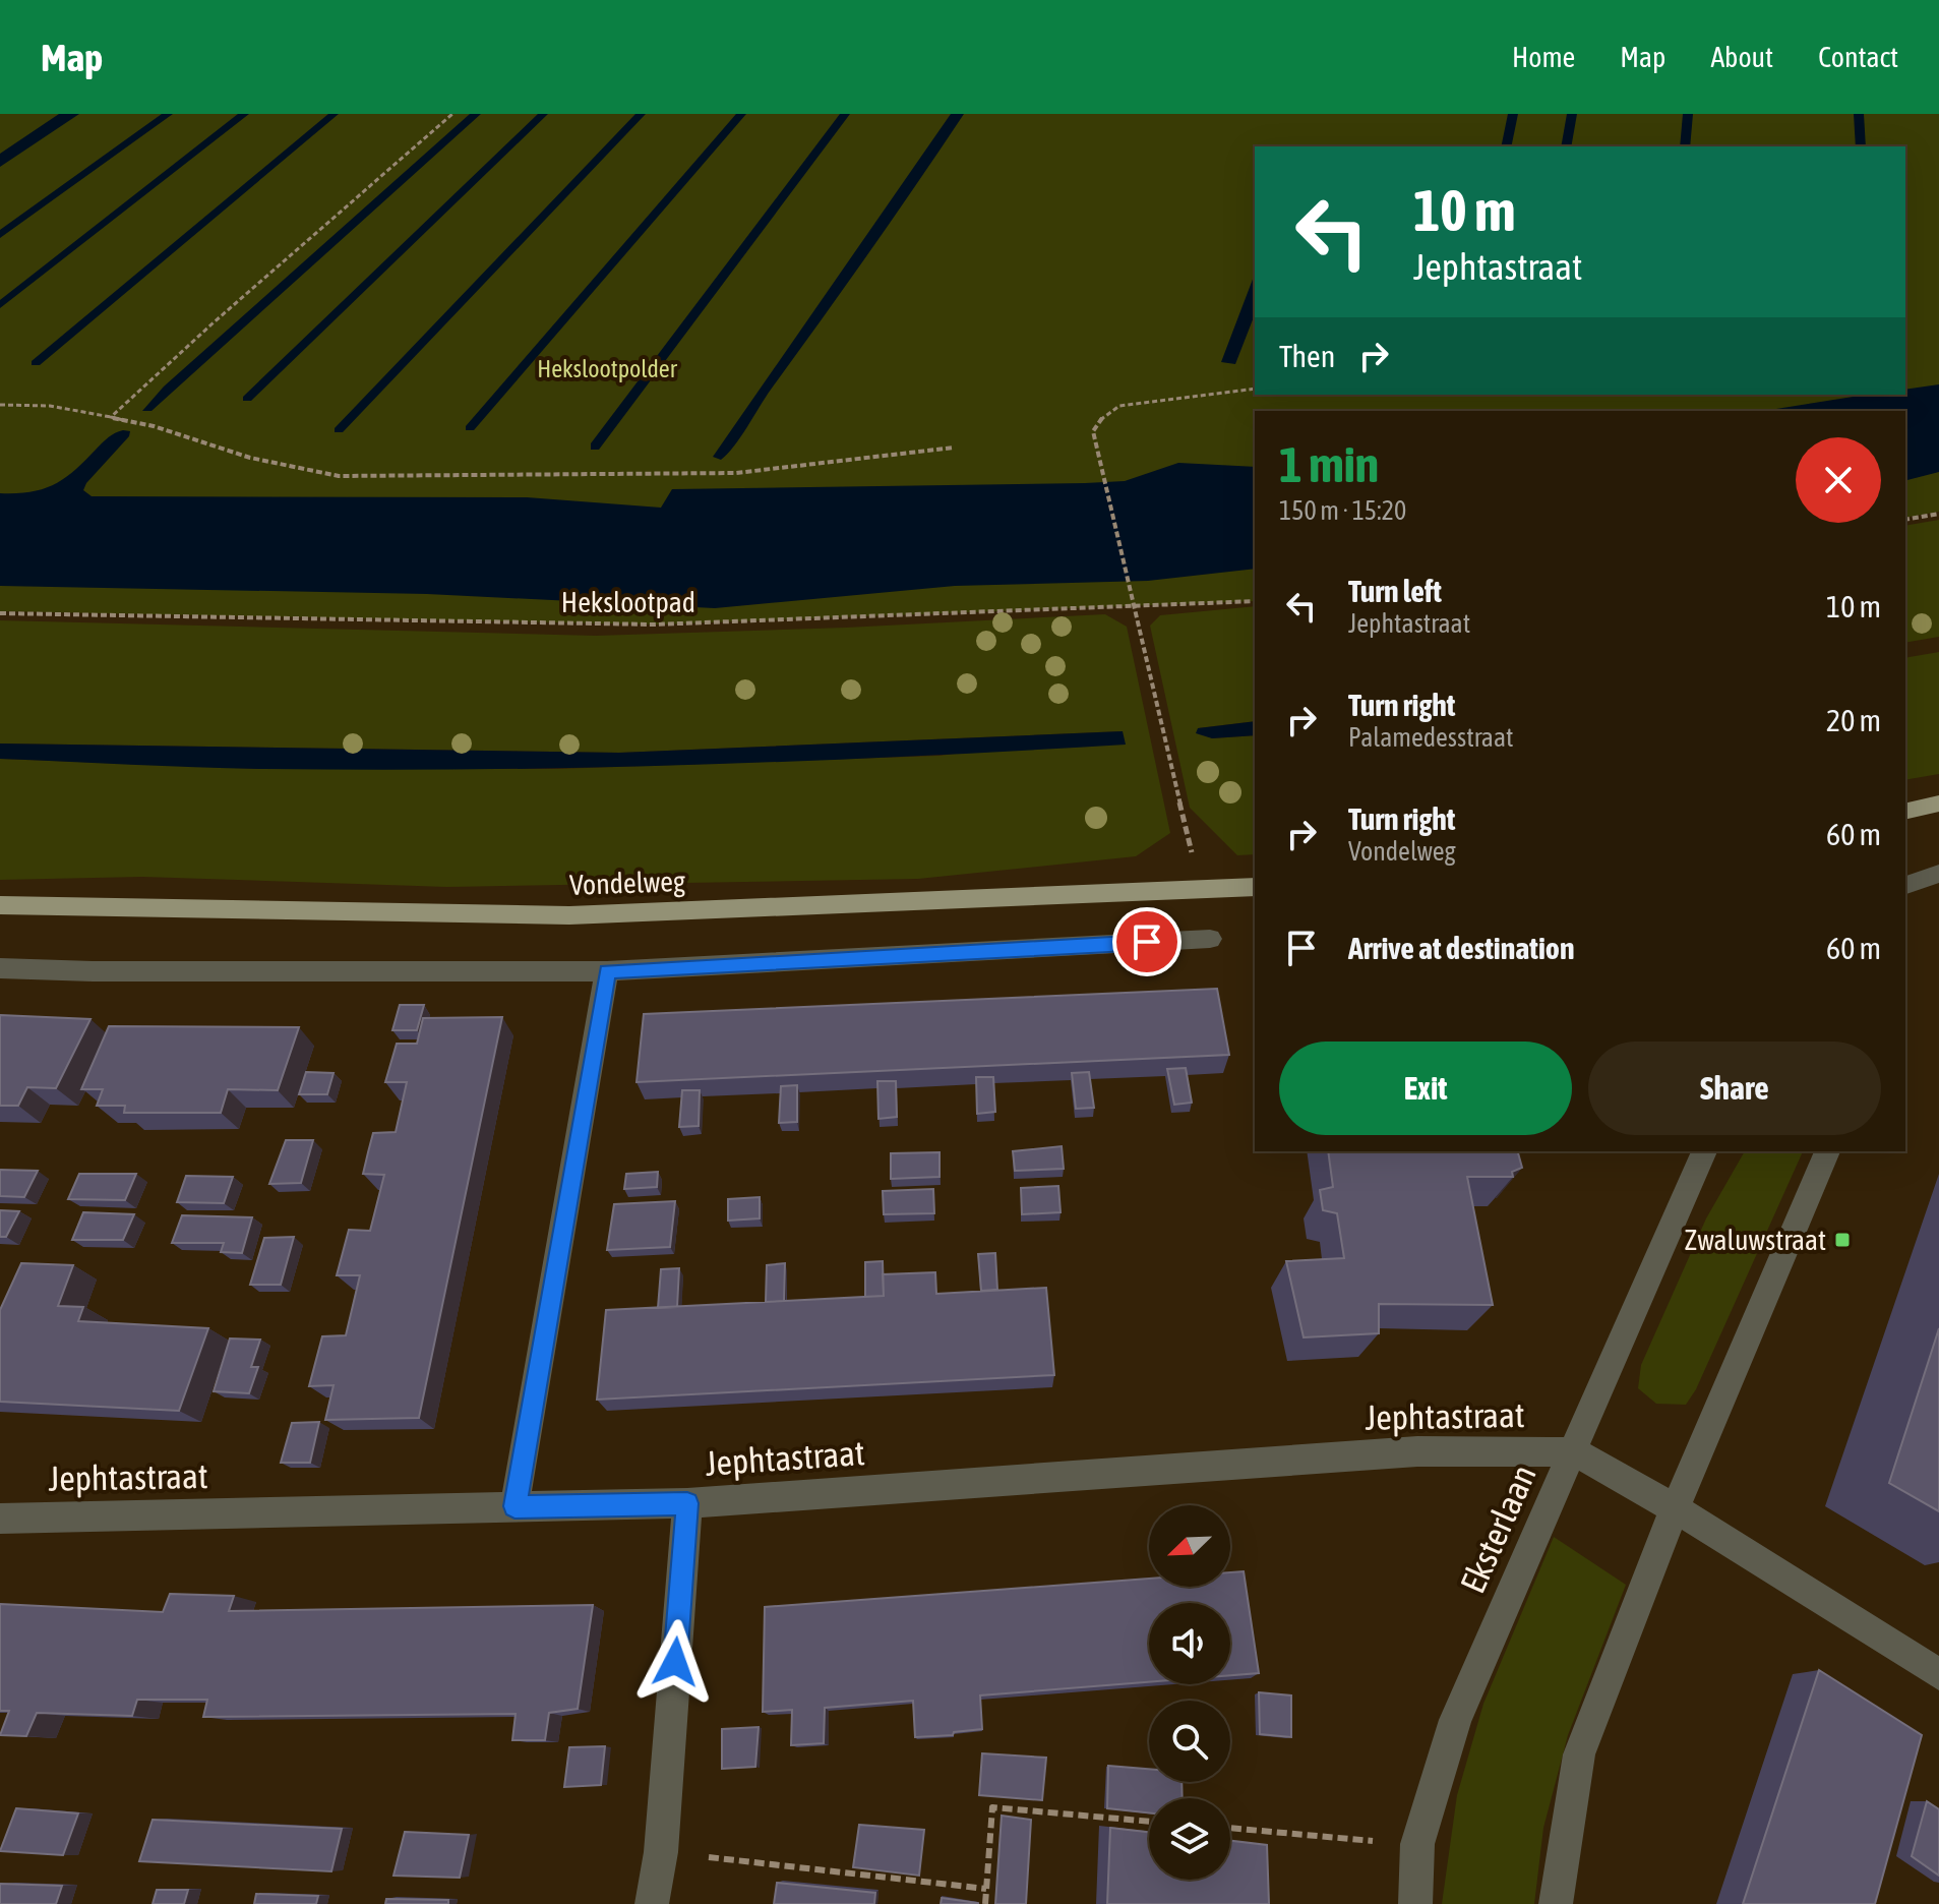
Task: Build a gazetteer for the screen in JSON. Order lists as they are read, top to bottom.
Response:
{
  "streets": {
    "main road": ["Vondelweg"],
    "street": ["Jephtastraat", "Eksterlaan"],
    "path": ["Hekslootpad"]
  },
  "crossings": [
    ["Jephtastraat", "Eksterlaan"]
  ],
  "parks": ["Hekslootpolder"],
  "places": {
    "transit": ["Zwaluwstraat"]
  },
  "north": "bottom left",
  "page": {
    "header": "Map",
    "nav": [
      "Home",
      "Map",
      "About",
      "Contact"
    ],
    "turn": ["10 m", "Jephtastraat"],
    "then": "Then",
    "heading": ["1 min", "150 m · 15:20"],
    "list": [
      {
        "name": "Turn left",
        "note": "Jephtastraat",
        "value": "10 m"
      },
      {
        "name": "Turn right",
        "note": "Palamedesstraat",
        "value": "20 m"
      },
      {
        "name": "Turn right",
        "note": "Vondelweg",
        "value": "60 m"
      },
      {
        "name": "Arrive at destination",
        "value": "60 m"
      }
    ],
    "buttons": ["Exit", "Share"]
  }
}
